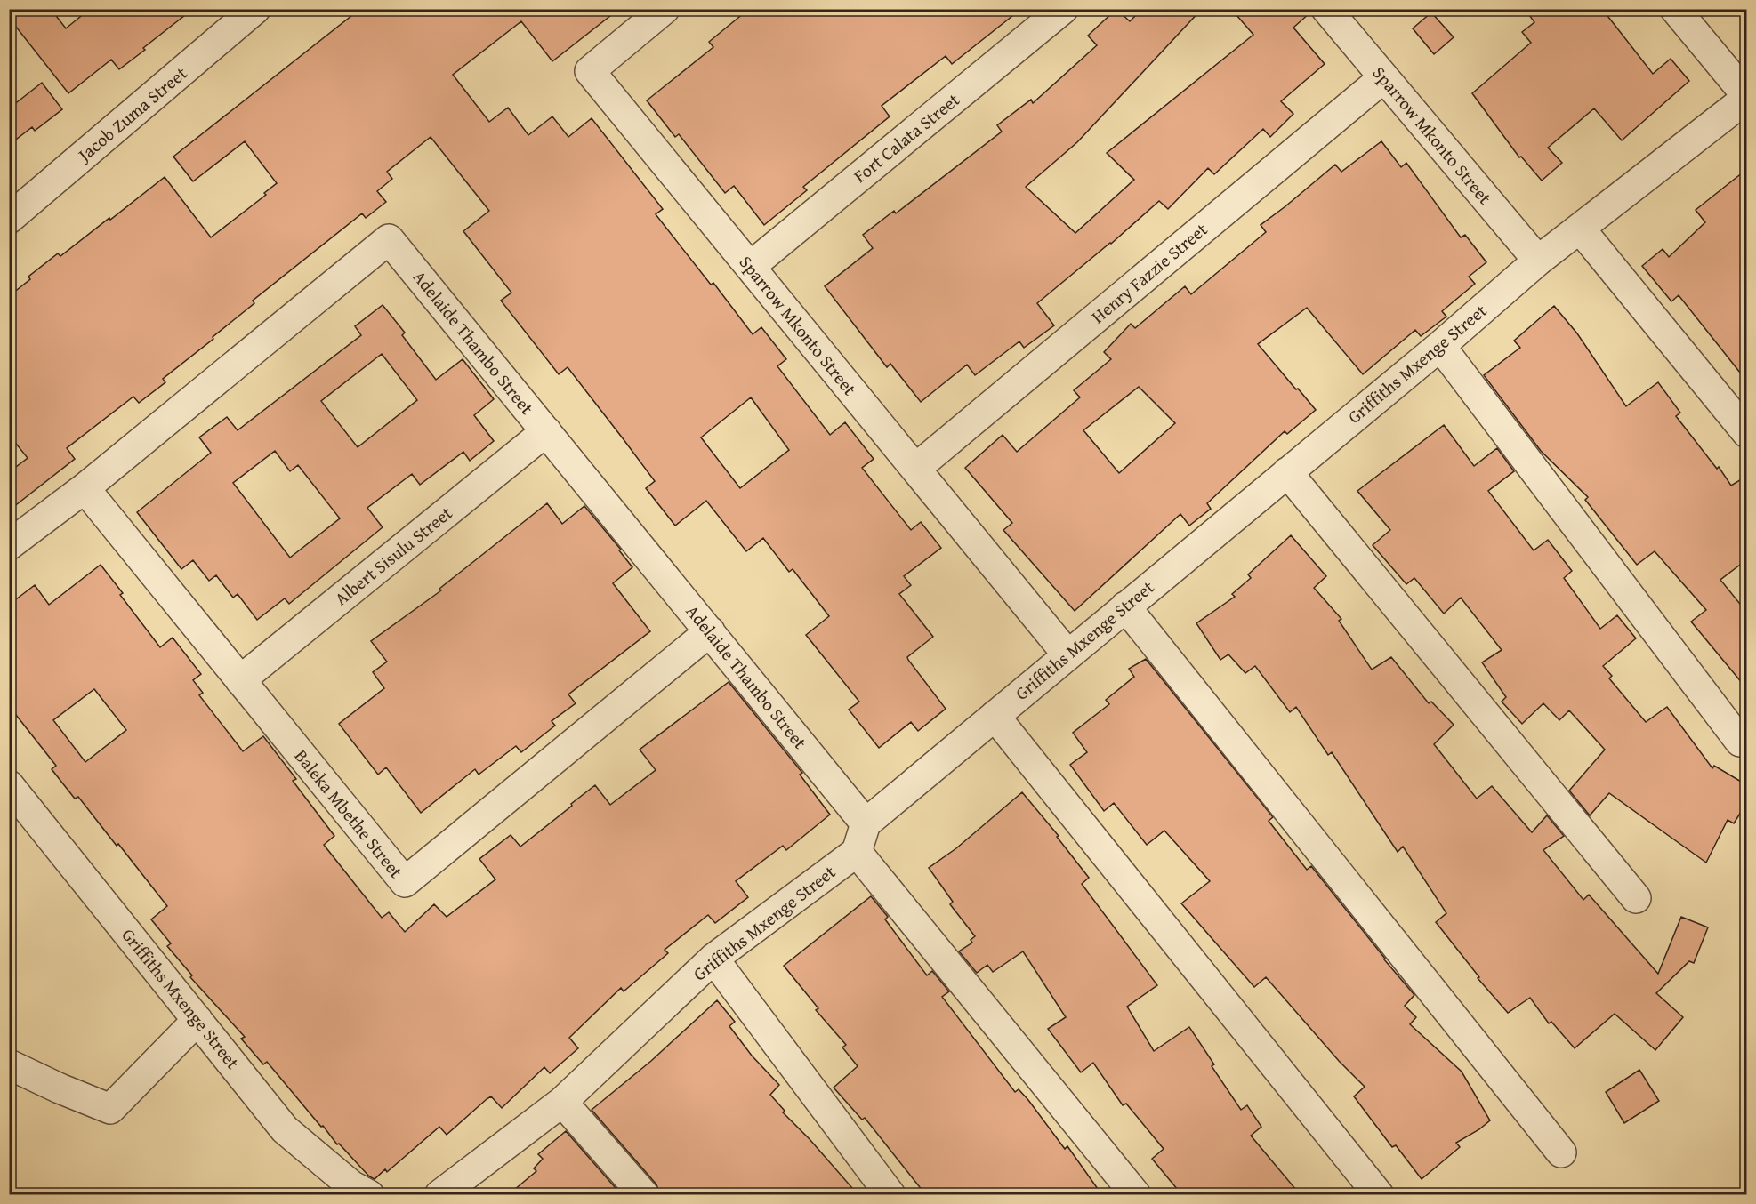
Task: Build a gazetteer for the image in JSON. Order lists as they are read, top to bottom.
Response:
{
  "streets": {
    "street": [
      "Jacob Zuma Street",
      "Sparrow Mkonto Street",
      "Fort Calata Street",
      "Henry Fazzie Street",
      "Adelaide Thambo Street",
      "Griffiths Mxenge Street",
      "Albert Sisulu Street",
      "Baleka Mbethe Street"
    ]
  },
  "crossings": [
    ["Sparrow Mkonto Street", "Fort Calata Street"],
    ["Sparrow Mkonto Street", "Henry Fazzie Street"],
    ["Sparrow Mkonto Street", "Griffiths Mxenge Street"],
    ["Adelaide Thambo Street", "Griffiths Mxenge Street"],
    ["Adelaide Thambo Street", "Albert Sisulu Street"],
    ["Adelaide Thambo Street", "Baleka Mbethe Street"],
    ["Albert Sisulu Street", "Baleka Mbethe Street"]
  ]
}
